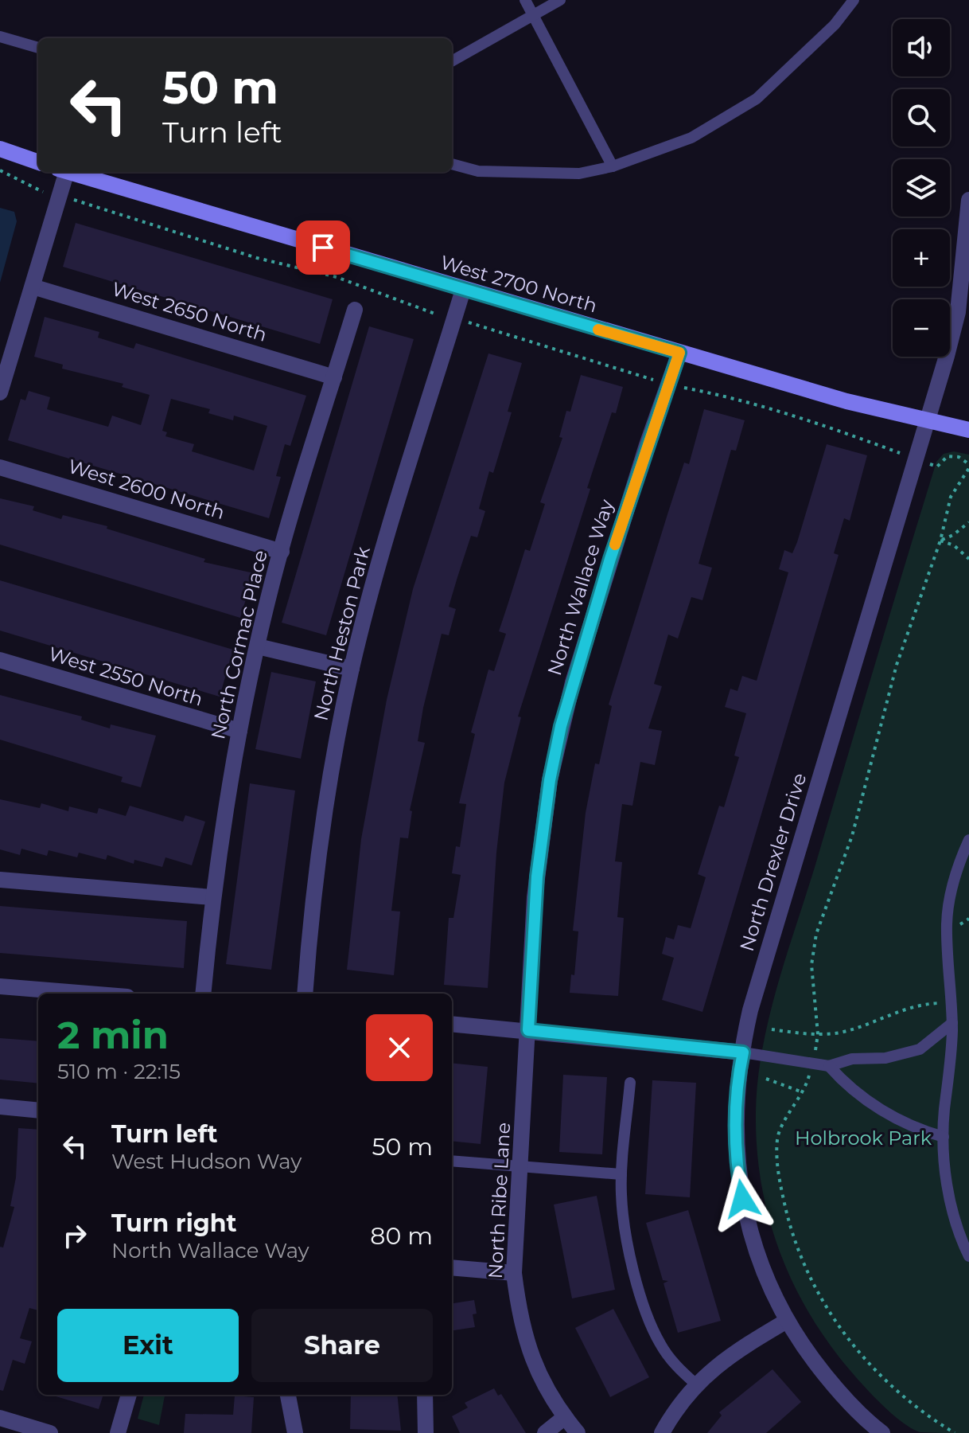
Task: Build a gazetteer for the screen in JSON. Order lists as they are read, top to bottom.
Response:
{
  "streets": {
    "street": [
      "West 2700 North",
      "West 2650 North",
      "West 2600 North",
      "North Wallace Way",
      "North Heston Park",
      "North Cormac Place",
      "West 2550 North",
      "North Drexler Drive",
      "North Ribe Lane"
    ]
  },
  "crossings": [
    ["West 2700 North", "North Wallace Way"],
    ["West 2700 North", "North Heston Park"],
    ["West 2700 North", "North Drexler Drive"],
    ["West 2650 North", "North Cormac Place"],
    ["West 2600 North", "North Cormac Place"],
    ["North Wallace Way", "North Ribe Lane"],
    ["North Cormac Place", "West 2550 North"]
  ],
  "parks": ["Holbrook Park"],
  "page": {
    "map_buttons": ["+", "−"],
    "turn": ["50 m", "Turn left"],
    "heading": ["2 min", "510 m · 22:15"],
    "list": [
      {
        "name": "Turn left",
        "note": "West Hudson Way",
        "value": "50 m"
      },
      {
        "name": "Turn right",
        "note": "North Wallace Way",
        "value": "80 m"
      }
    ],
    "buttons": ["Exit", "Share"]
  }
}
